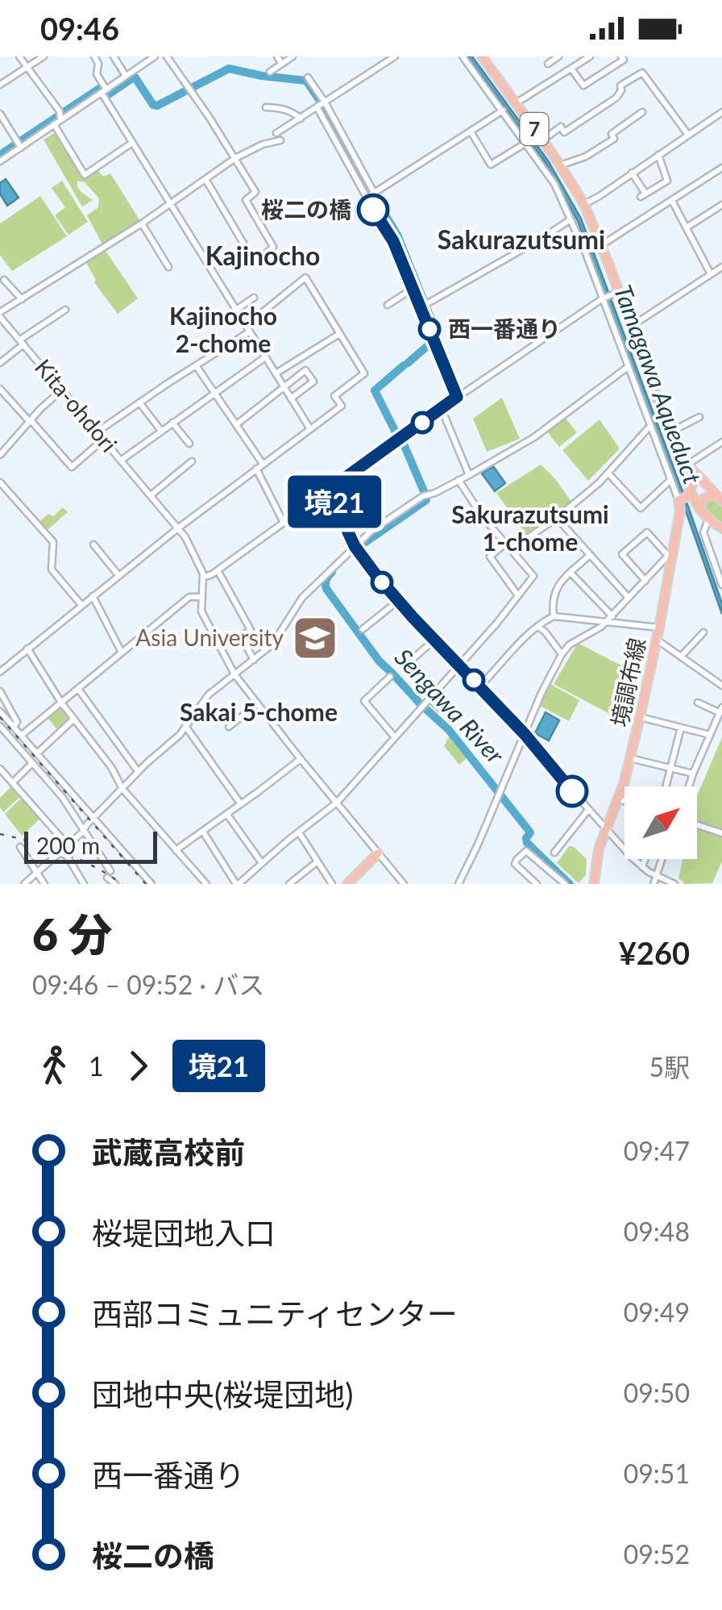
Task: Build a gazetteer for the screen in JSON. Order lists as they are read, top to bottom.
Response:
{
  "streets": {
    "main road": ["7", "境調布線"],
    "street": ["Kita-ohdori"]
  },
  "crossings": [
    ["7", "境調布線"]
  ],
  "districts": [
    "Sakurazutsumi",
    "Kajinocho",
    "Kajinocho 2-chome",
    "Sakurazutsumi 1-chome",
    "Sakai 5-chome"
  ],
  "water": ["Tamagawa Aqueduct", "Sengawa River"],
  "places": {
    "other": ["桜二の橋", "西一番通り"],
    "school or university": ["Asia University"]
  },
  "lines": ["bus line 境21"],
  "scale_bar": "200 m",
  "north": "top right",
  "page": {
    "status": "09:46",
    "on_map": "境21",
    "scale": "200 m",
    "heading": ["6 分", "09:46 – 09:52 · バス", "¥260"],
    "legs": ["1", "境21", "5駅"],
    "list": [
      {
        "name": "武蔵高校前",
        "value": "09:47"
      },
      {
        "name": "桜堤団地入口",
        "value": "09:48"
      },
      {
        "name": "西部コミュニティセンター",
        "value": "09:49"
      },
      {
        "name": "団地中央(桜堤団地)",
        "value": "09:50"
      },
      {
        "name": "西一番通り",
        "value": "09:51"
      },
      {
        "name": "桜二の橋",
        "value": "09:52"
      }
    ]
  }
}
